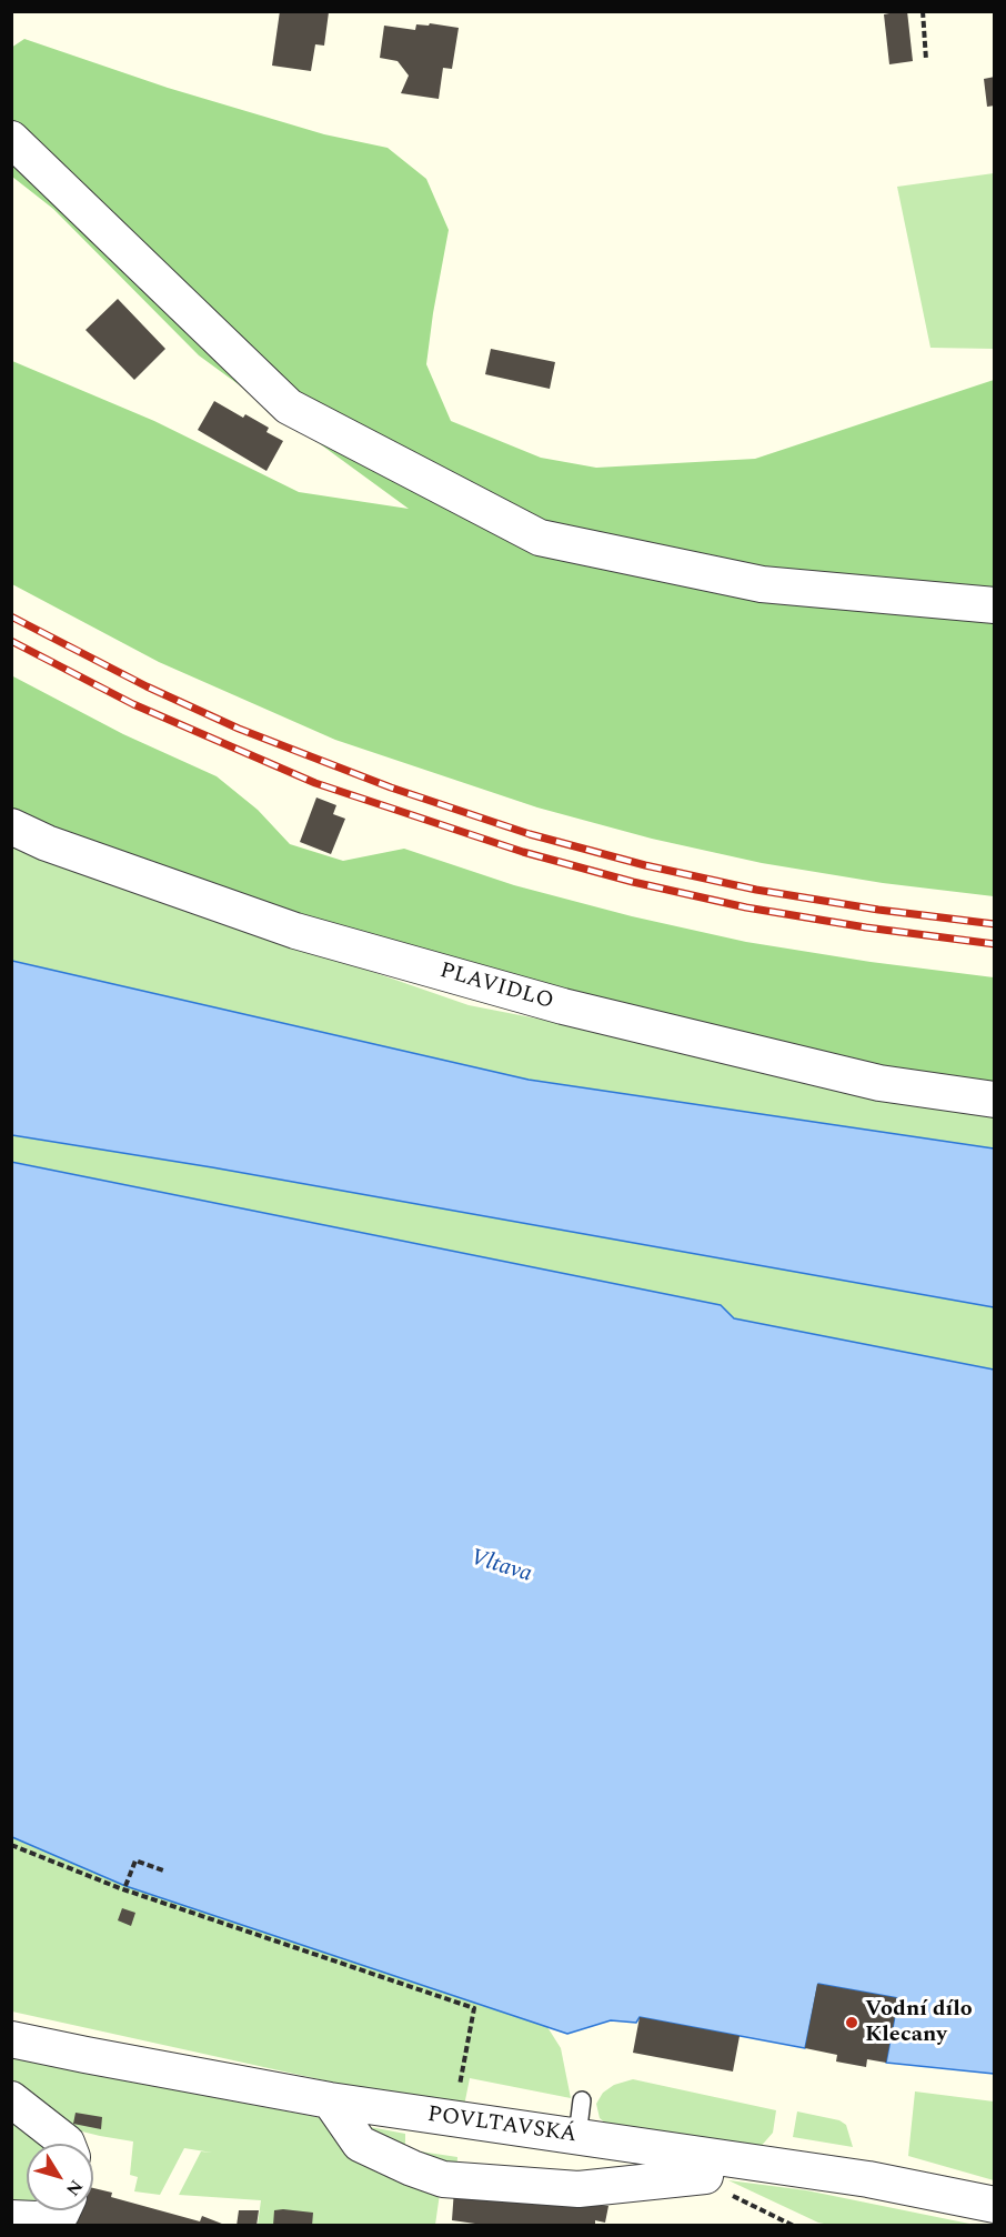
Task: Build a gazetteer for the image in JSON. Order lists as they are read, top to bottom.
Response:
{
  "streets": {
    "street": ["PLAVIDLO", "POVLTAVSKÁ"]
  },
  "water": ["Vltava"],
  "places": ["Vodní dílo Klecany"],
  "north": "bottom right"
}
